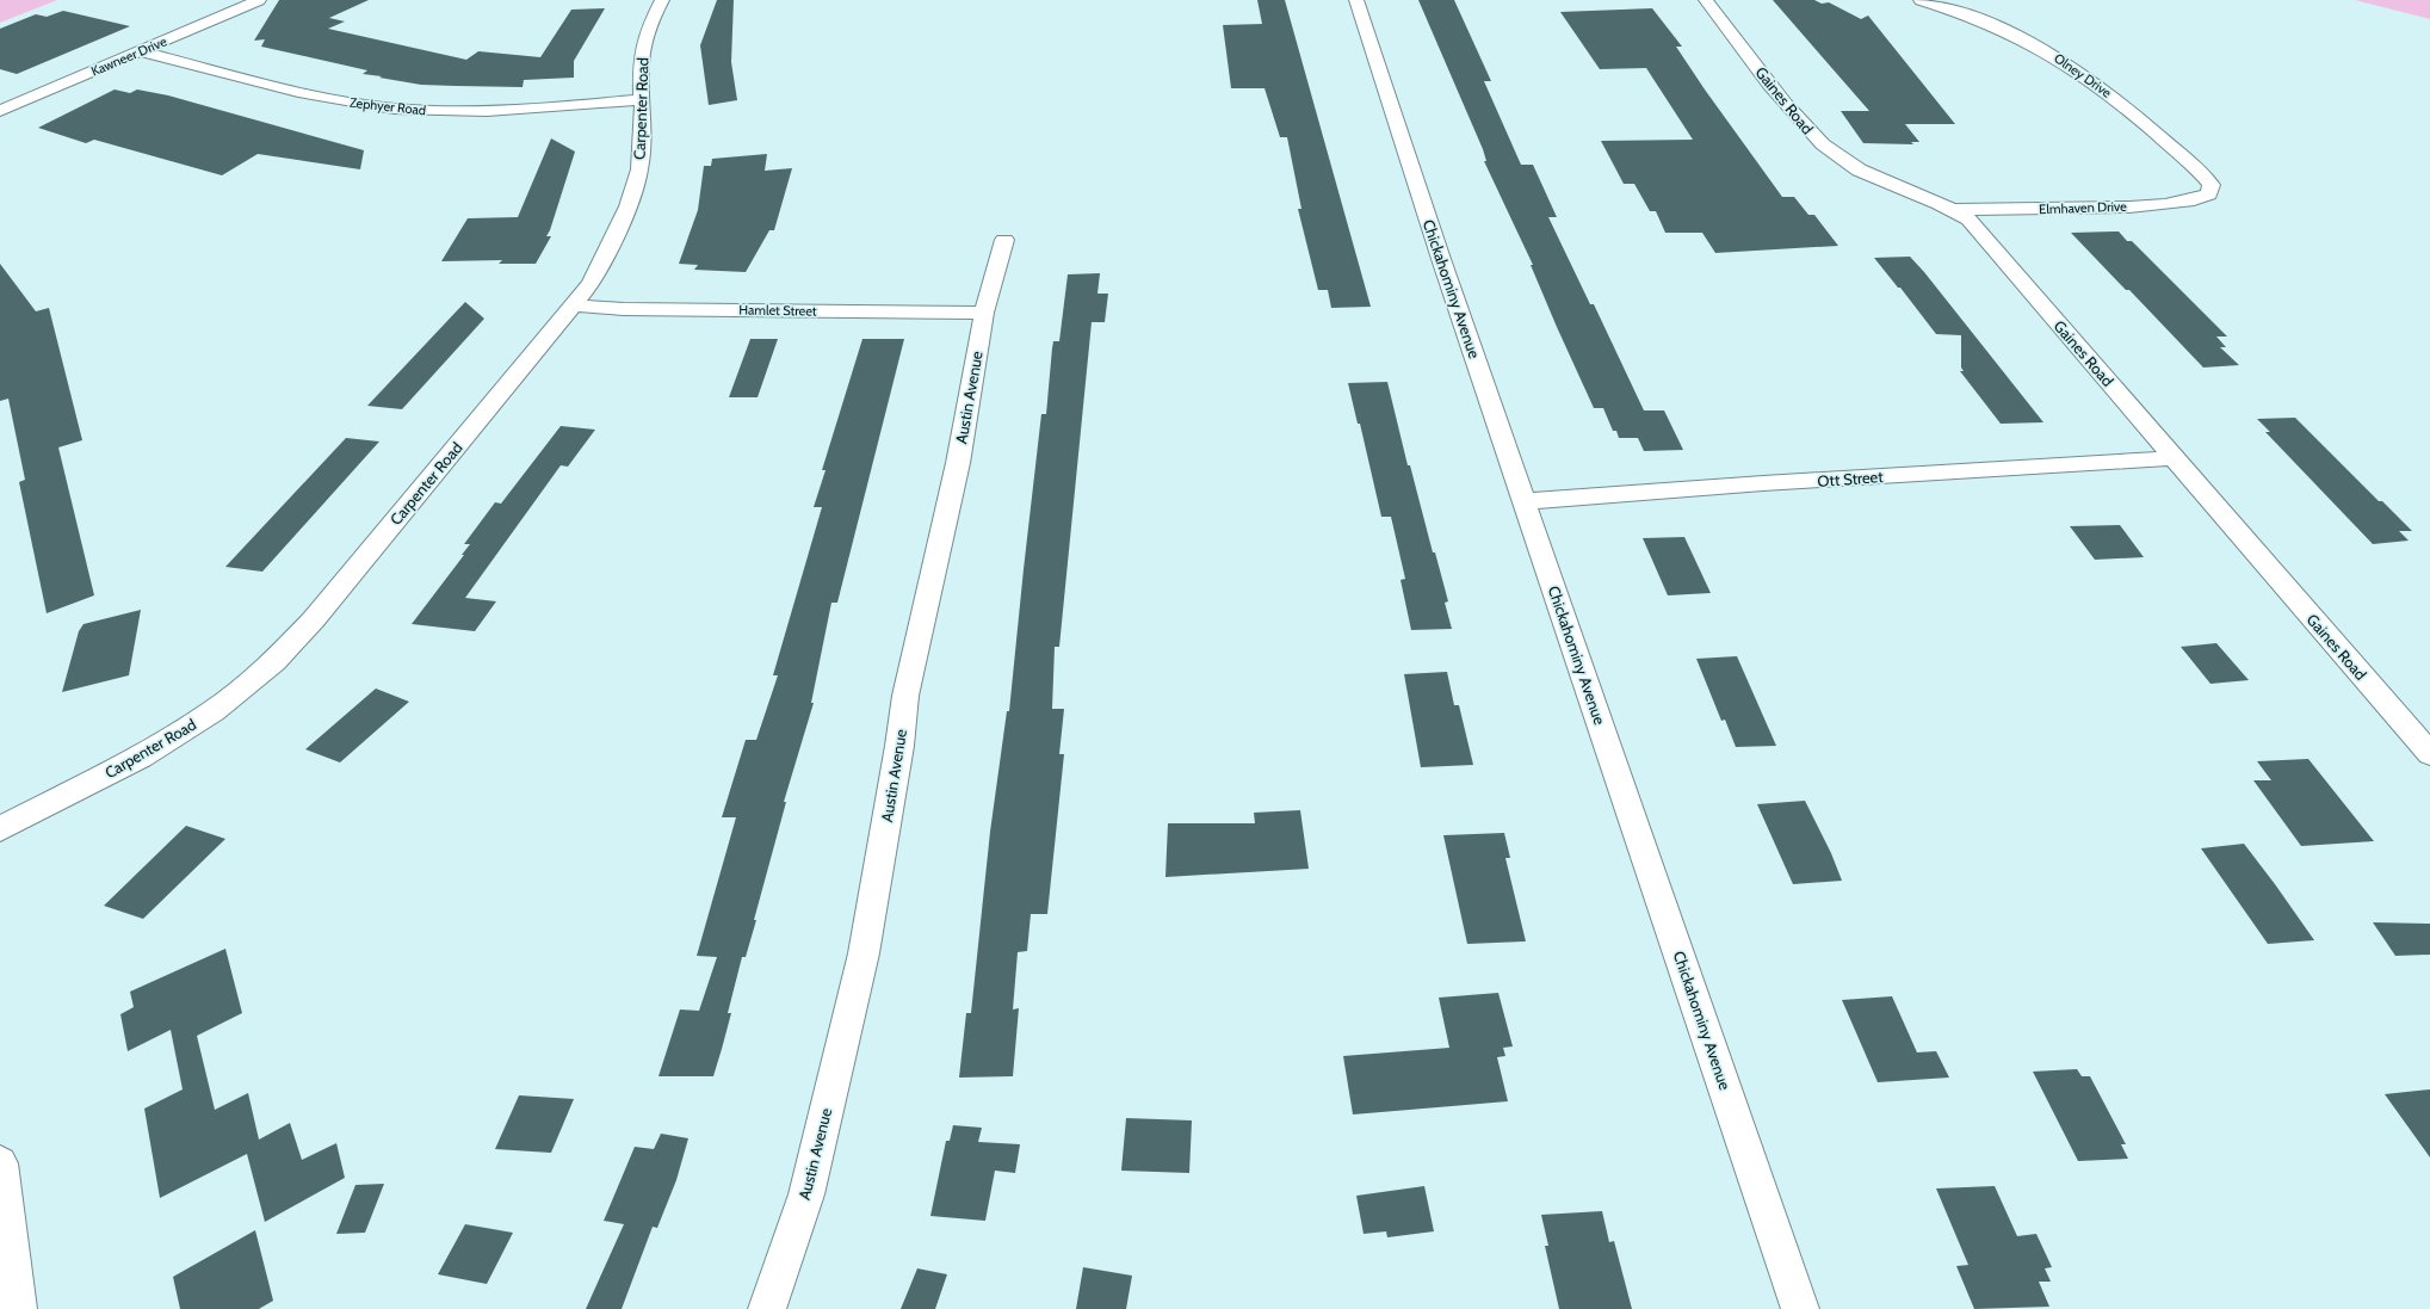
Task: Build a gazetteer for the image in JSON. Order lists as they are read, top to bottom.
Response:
{
  "streets": {
    "street": [
      "Kawneer Drive",
      "Olney Drive",
      "Gaines Road",
      "Zephyer Road",
      "Carpenter Road",
      "Elmhaven Drive",
      "Chickahominy Avenue",
      "Hamlet Street",
      "Austin Avenue",
      "Ott Street"
    ]
  },
  "crossings": [
    ["Kawneer Drive", "Zephyer Road"],
    ["Olney Drive", "Elmhaven Drive"],
    ["Gaines Road", "Elmhaven Drive"],
    ["Gaines Road", "Ott Street"],
    ["Zephyer Road", "Carpenter Road"],
    ["Carpenter Road", "Hamlet Street"],
    ["Chickahominy Avenue", "Ott Street"],
    ["Hamlet Street", "Austin Avenue"]
  ]
}
